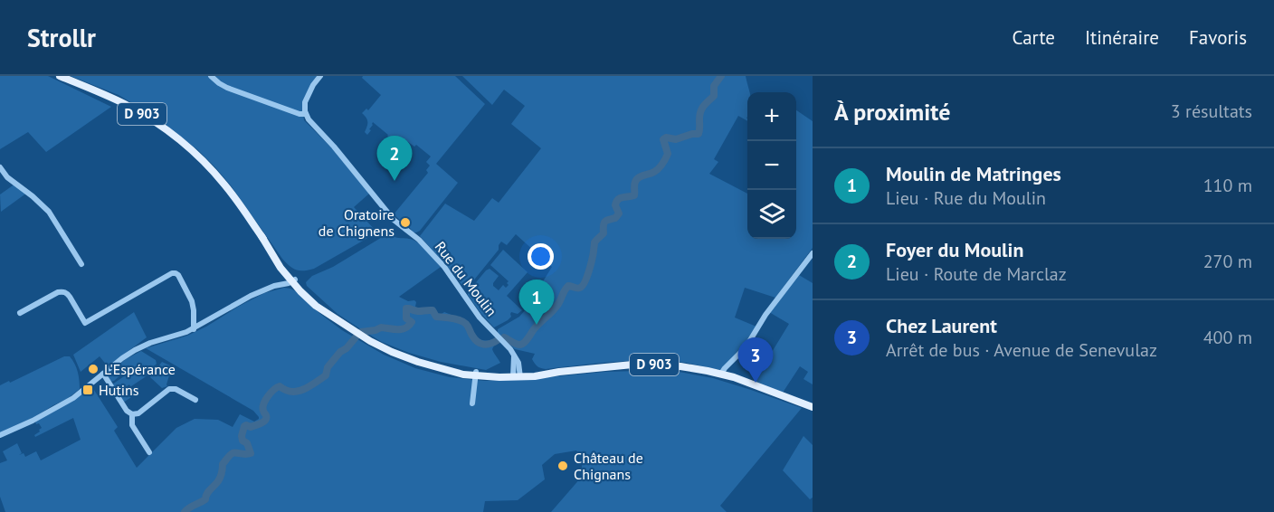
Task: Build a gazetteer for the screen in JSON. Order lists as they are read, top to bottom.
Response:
{
  "streets": {
    "main road": ["D 903"],
    "street": ["Rue du Moulin"]
  },
  "crossings": [
    ["D 903", "Rue du Moulin"]
  ],
  "places": {
    "other": ["Oratoire de Chignens", "L'Espérance", "Château de Chignans"],
    "transit": ["Hutins"]
  },
  "page": {
    "header": "Strollr",
    "nav": ["Carte", "Itinéraire", "Favoris"],
    "heading": ["À proximité", "3 résultats"],
    "map_buttons": ["+", "−"],
    "pins": ["2", "1", "3"],
    "list": [
      {
        "mark": "1",
        "name": "Moulin de Matringes",
        "note": "Lieu · Rue du Moulin",
        "value": "110 m"
      },
      {
        "mark": "2",
        "name": "Foyer du Moulin",
        "note": "Lieu · Route de Marclaz",
        "value": "270 m"
      },
      {
        "mark": "3",
        "name": "Chez Laurent",
        "note": "Arrêt de bus · Avenue de Senevulaz",
        "value": "400 m"
      }
    ]
  }
}
